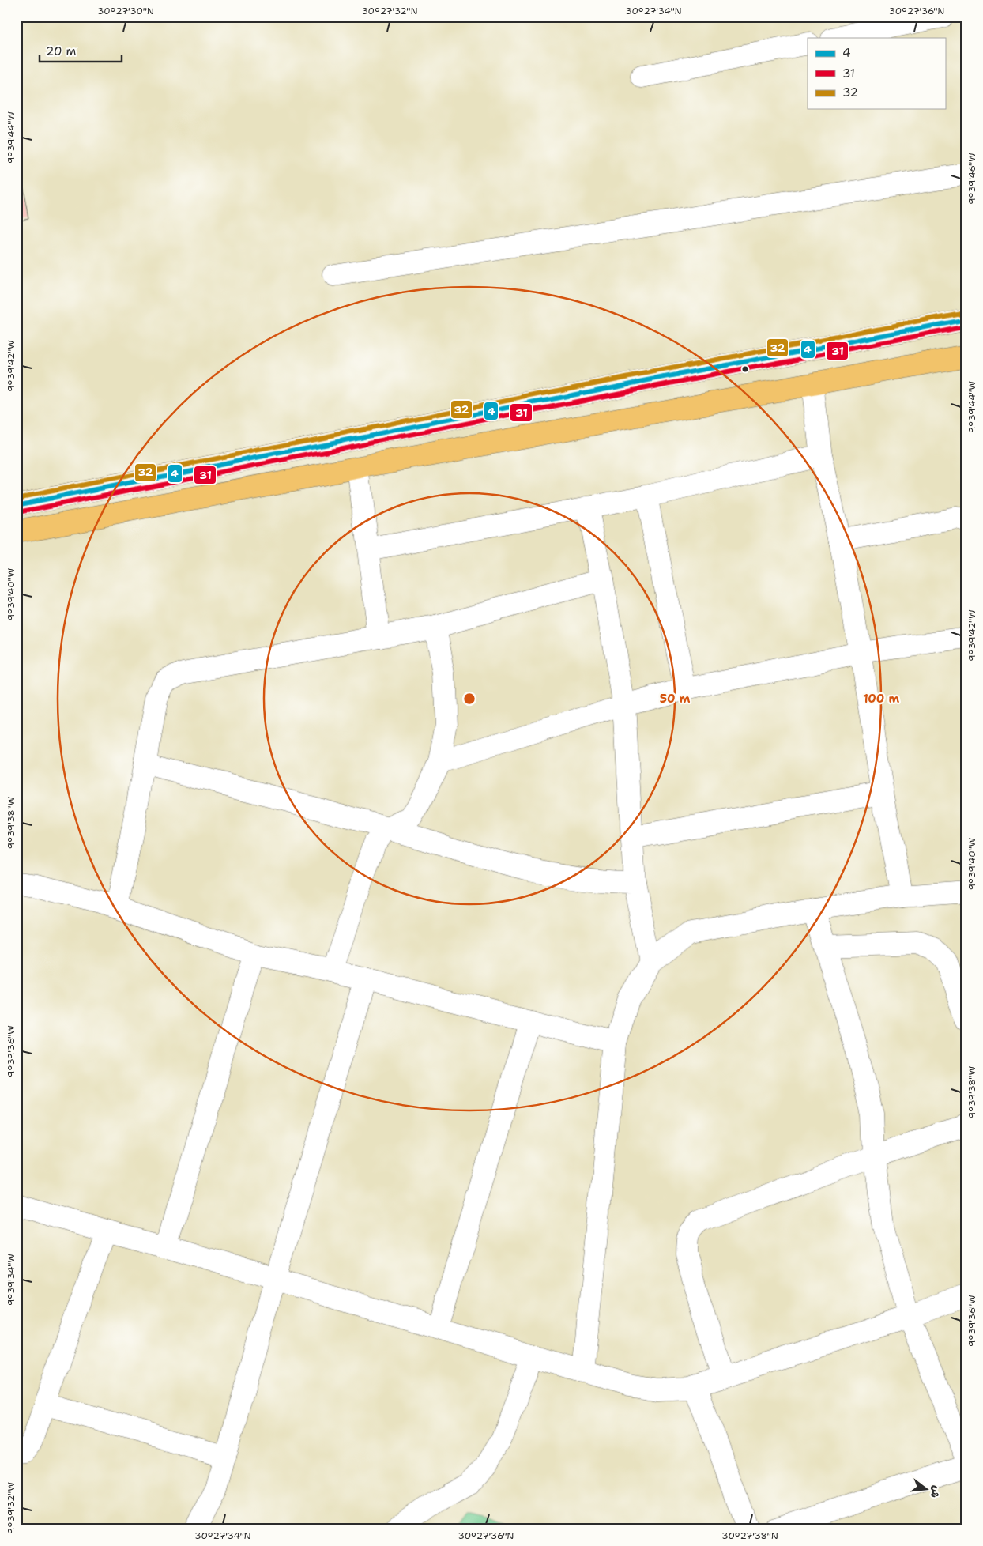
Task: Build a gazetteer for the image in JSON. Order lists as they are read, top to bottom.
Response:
{
  "lines": ["transit line 32", "transit line 4", "transit line 31"],
  "legend": ["4", "31", "32"],
  "scale_bar": "20 m",
  "north": "right",
  "coordinates": [
    "30°27'30\"N",
    "30°27'32\"N",
    "30°27'34\"N",
    "30°27'36\"N",
    "9°39'44\"W",
    "9°39'46\"W",
    "9°39'42\"W",
    "9°39'40\"W",
    "9°39'38\"W",
    "9°39'36\"W",
    "9°39'34\"W",
    "9°39'32\"W",
    "30°27'38\"N"
  ],
  "rings": ["50 m", "100 m"]
}
